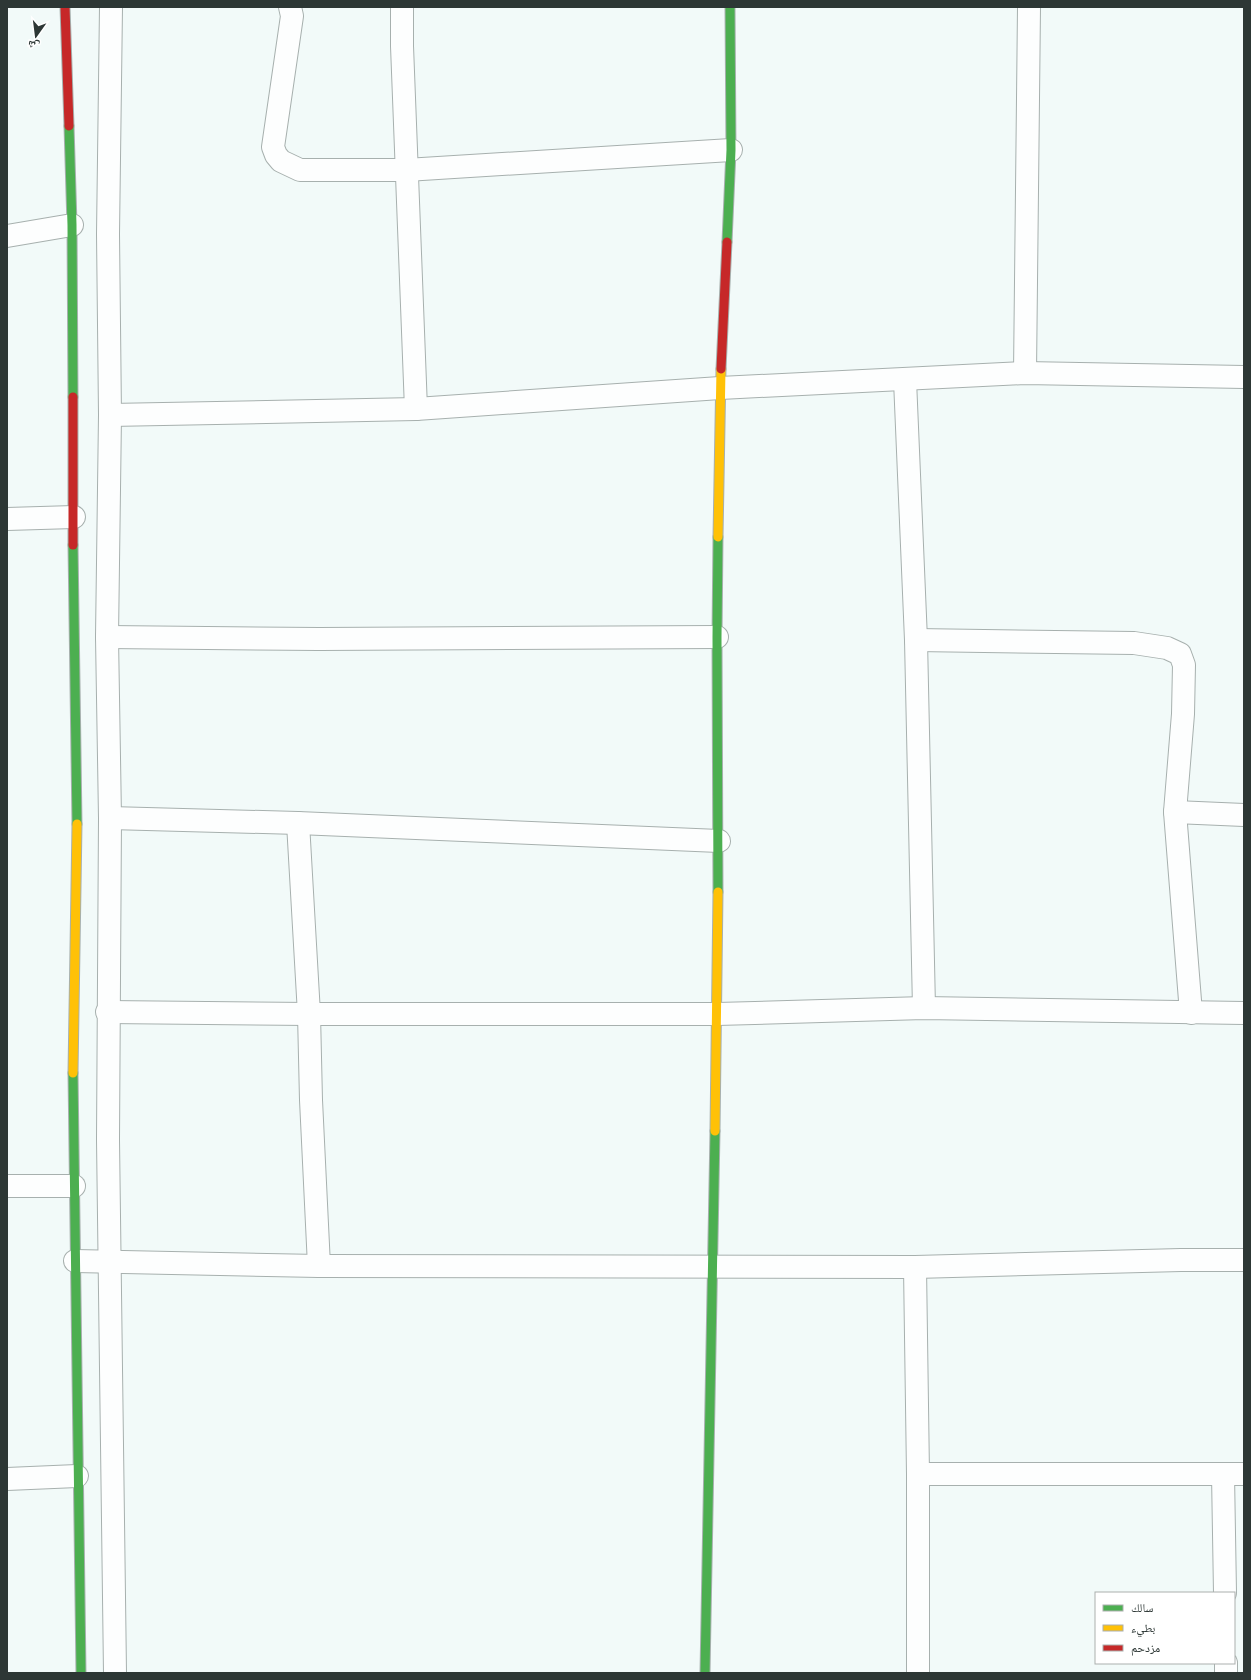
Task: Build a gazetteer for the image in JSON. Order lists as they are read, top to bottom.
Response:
{
  "legend": ["سالك", "بطيء", "مزدحم"],
  "north": "bottom"
}
